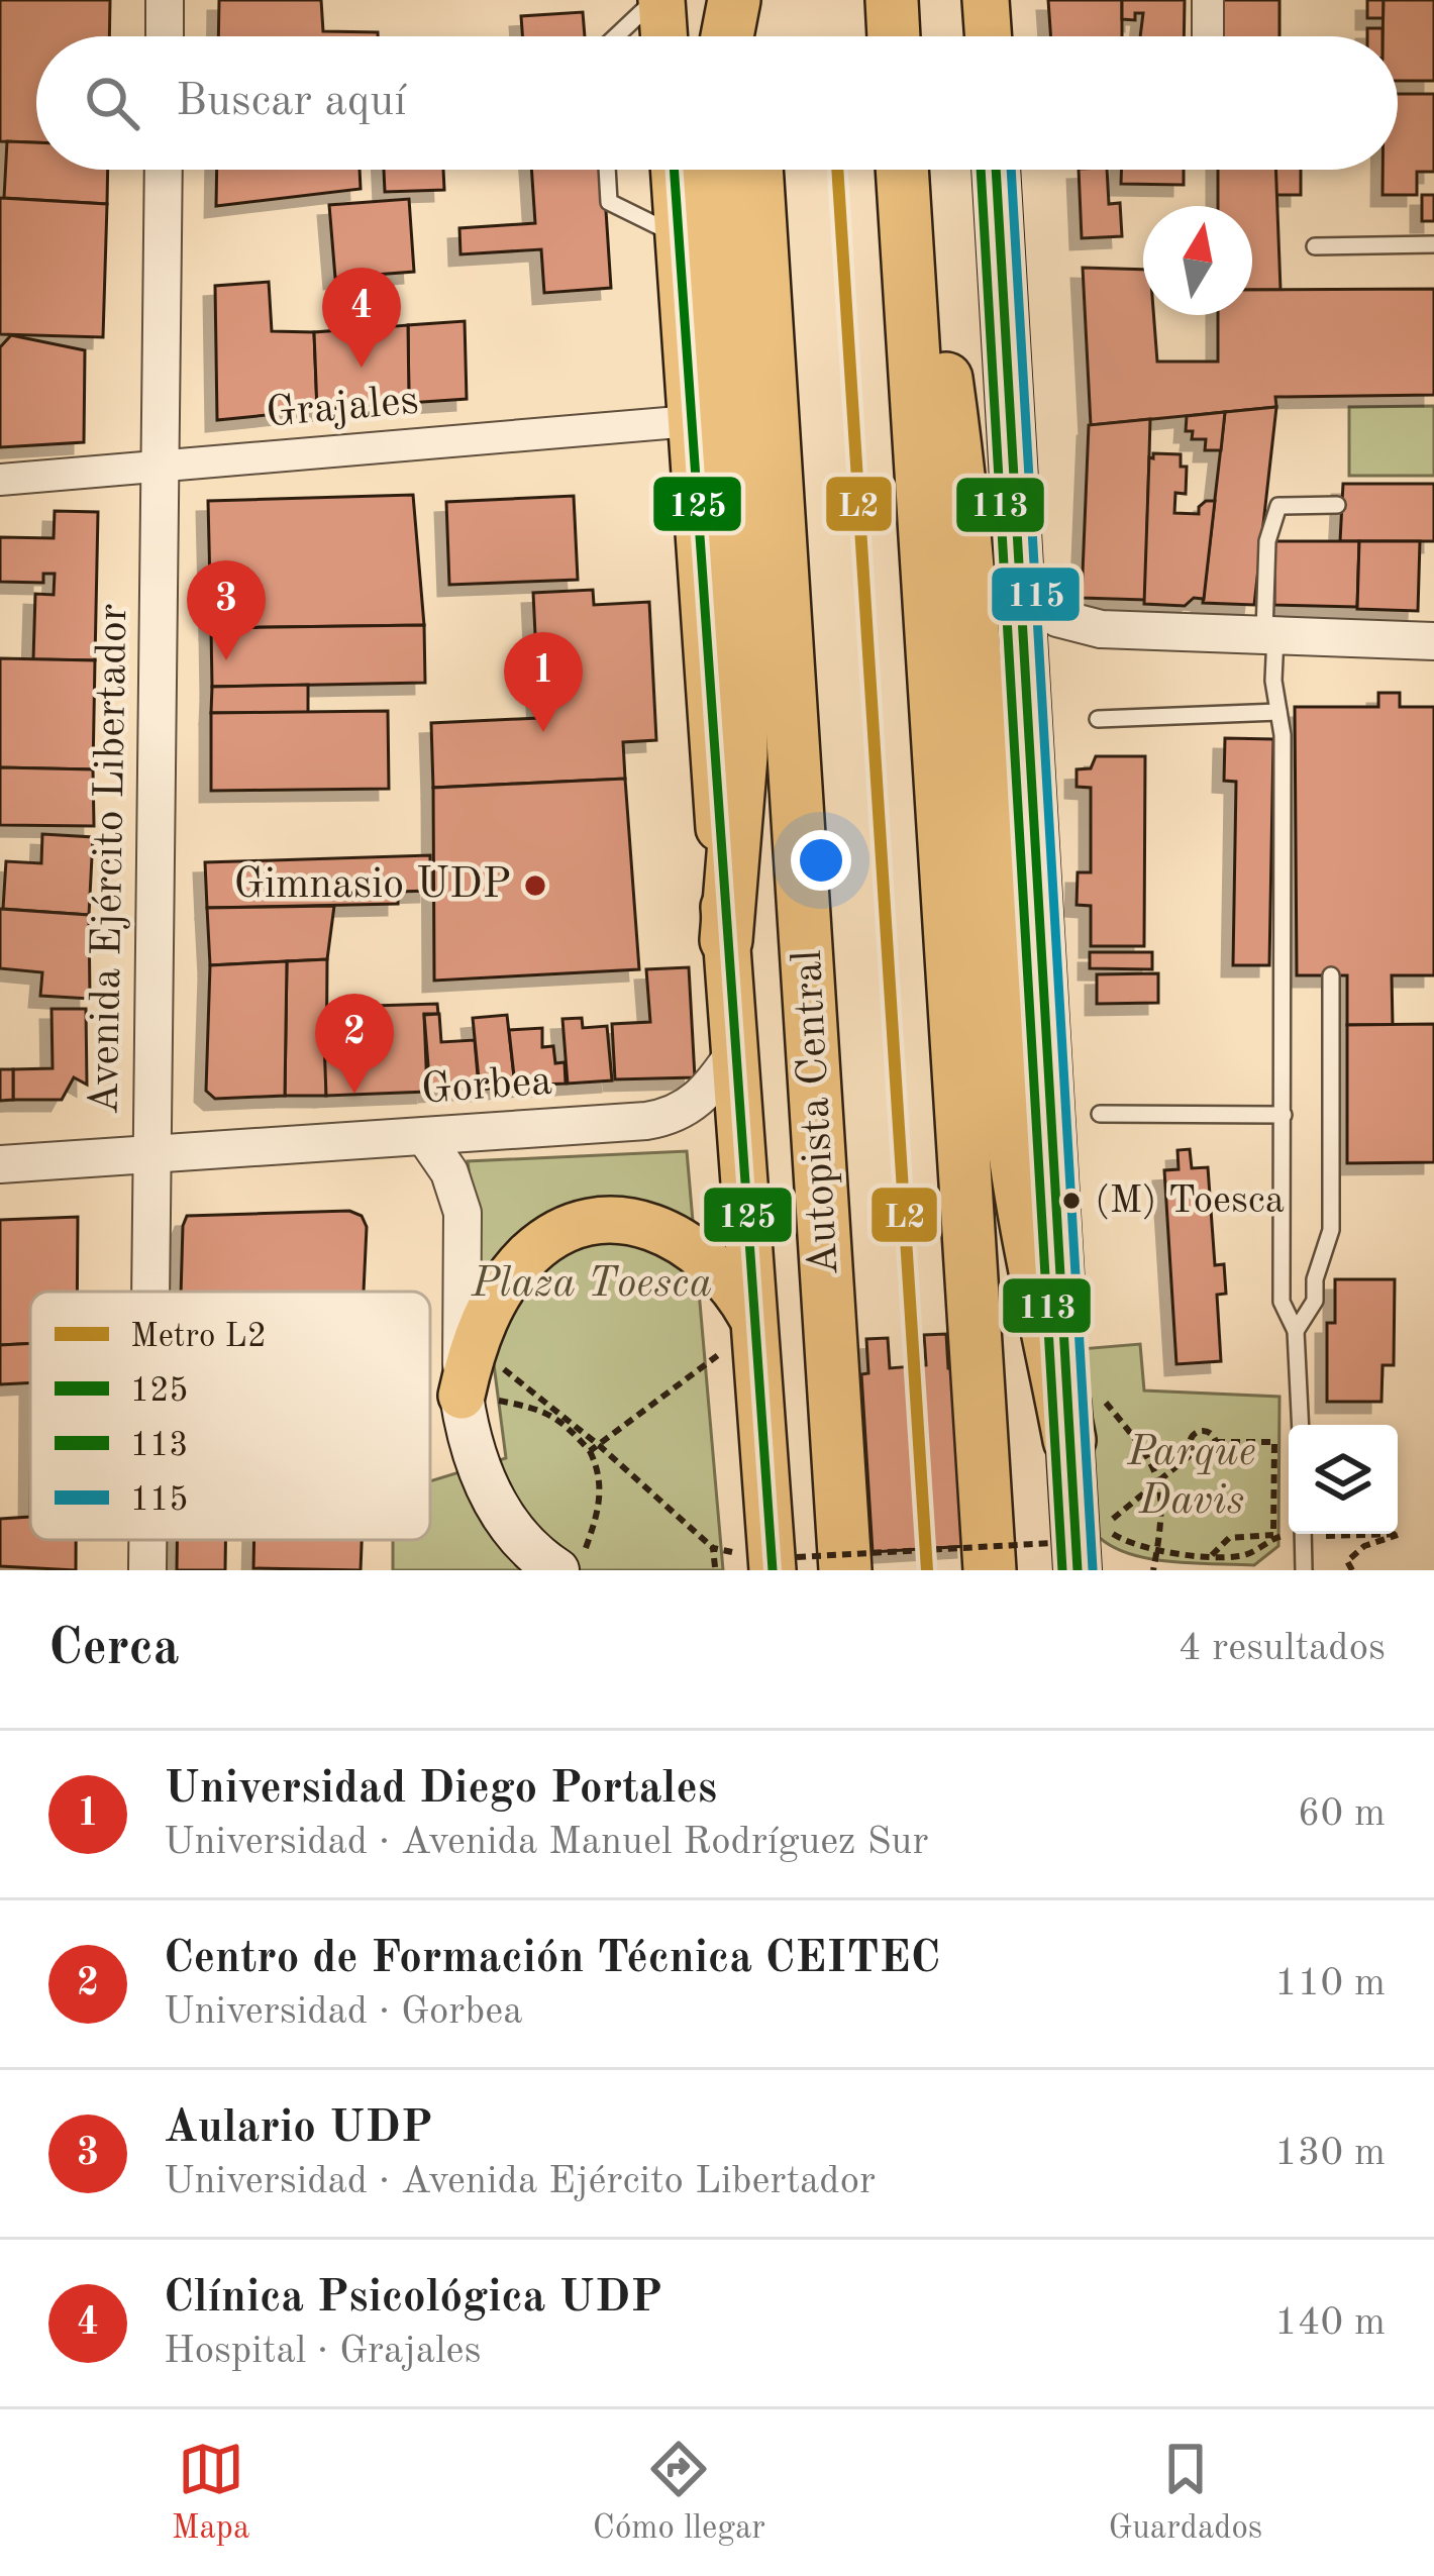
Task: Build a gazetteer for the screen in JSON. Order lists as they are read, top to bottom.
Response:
{
  "streets": {
    "highway": ["Autopista Central"],
    "street": ["Grajales", "Avenida Ejército Libertador", "Gorbea"]
  },
  "crossings": [
    ["Grajales", "Avenida Ejército Libertador"],
    ["Avenida Ejército Libertador", "Gorbea"]
  ],
  "parks": ["Plaza Toesca", "Parque Davis"],
  "places": ["Gimnasio UDP", "(M) Toesca"],
  "lines": [
    "metro line L2",
    "transit line 125",
    "transit line 113",
    "transit line 115"
  ],
  "legend": [
    "Metro L2",
    "125",
    "113",
    "115"
  ],
  "north": "top",
  "page": {
    "search": "Buscar aquí",
    "pins": [
      "4",
      "3",
      "1",
      "2"
    ],
    "heading": ["Cerca", "4 resultados"],
    "list": [
      {
        "mark": "1",
        "name": "Universidad Diego Portales",
        "note": "Universidad · Avenida Manuel Rodríguez Sur",
        "value": "60 m"
      },
      {
        "mark": "2",
        "name": "Centro de Formación Técnica CEITEC",
        "note": "Universidad · Gorbea",
        "value": "110 m"
      },
      {
        "mark": "3",
        "name": "Aulario UDP",
        "note": "Universidad · Avenida Ejército Libertador",
        "value": "130 m"
      },
      {
        "mark": "4",
        "name": "Clínica Psicológica UDP",
        "note": "Hospital · Grajales",
        "value": "140 m"
      }
    ],
    "nav": ["Mapa", "Cómo llegar", "Guardados"]
  }
}
